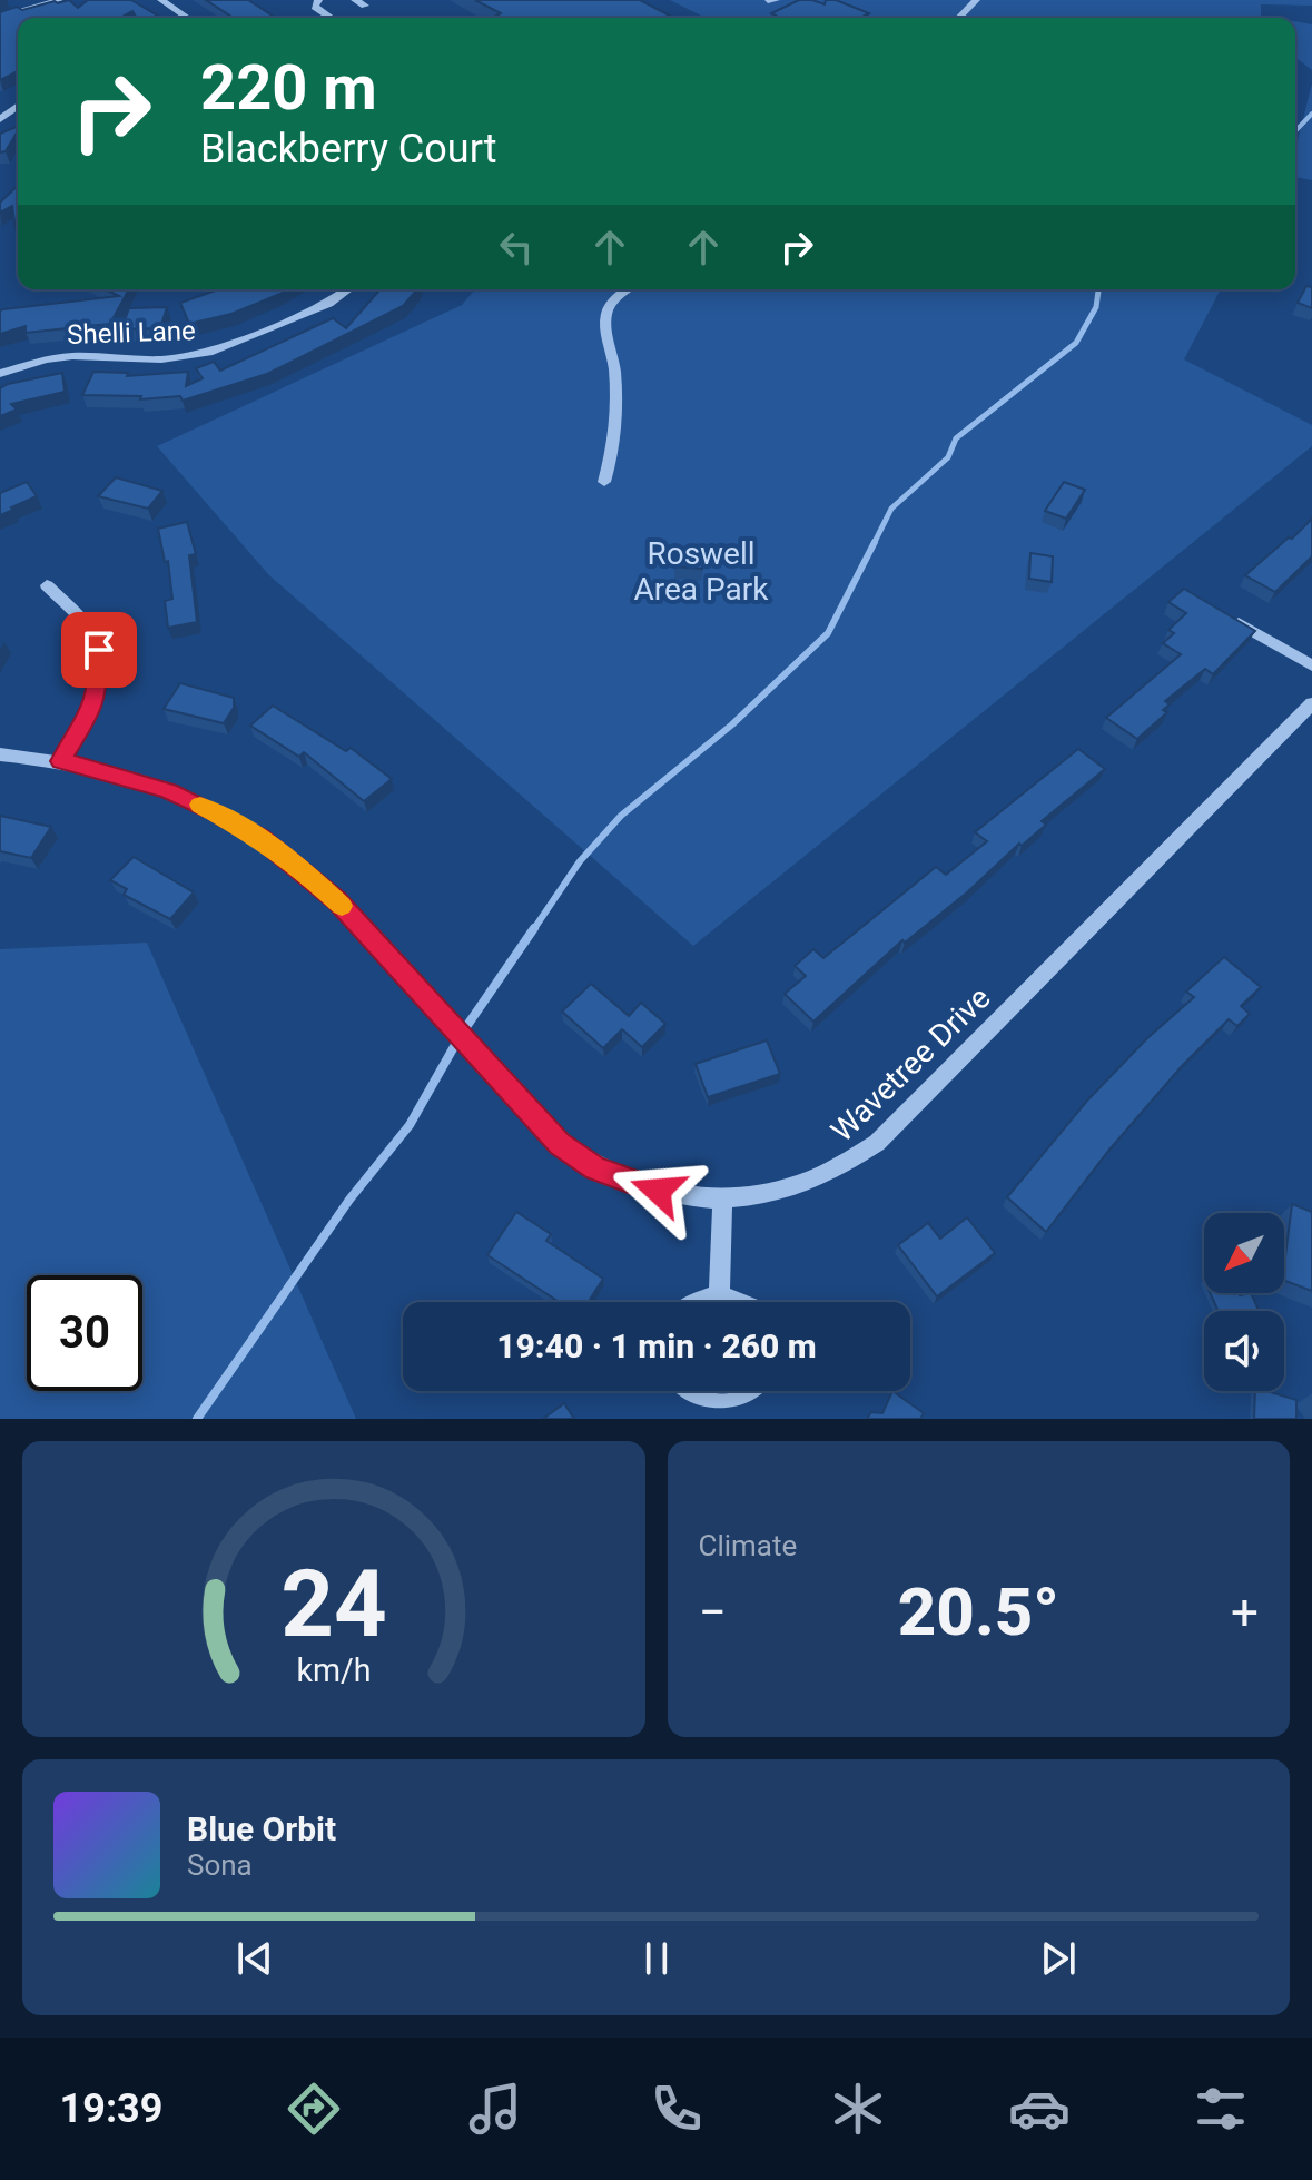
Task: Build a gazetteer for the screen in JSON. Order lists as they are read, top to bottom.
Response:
{
  "streets": {
    "street": ["Shelli Lane", "Wavetree Drive"]
  },
  "parks": ["Roswell Area Park"],
  "north": "bottom left",
  "page": {
    "turn": ["220 m", "Blackberry Court"],
    "limit": "30",
    "trip": "19:40 · 1 min · 260 m",
    "tile": "Climate",
    "heat": ["−", "20.5°", "+"],
    "song": ["Blue Orbit", "Sona"],
    "tabs": "19:39",
    "gauge": ["24", "km/h"]
  }
}
